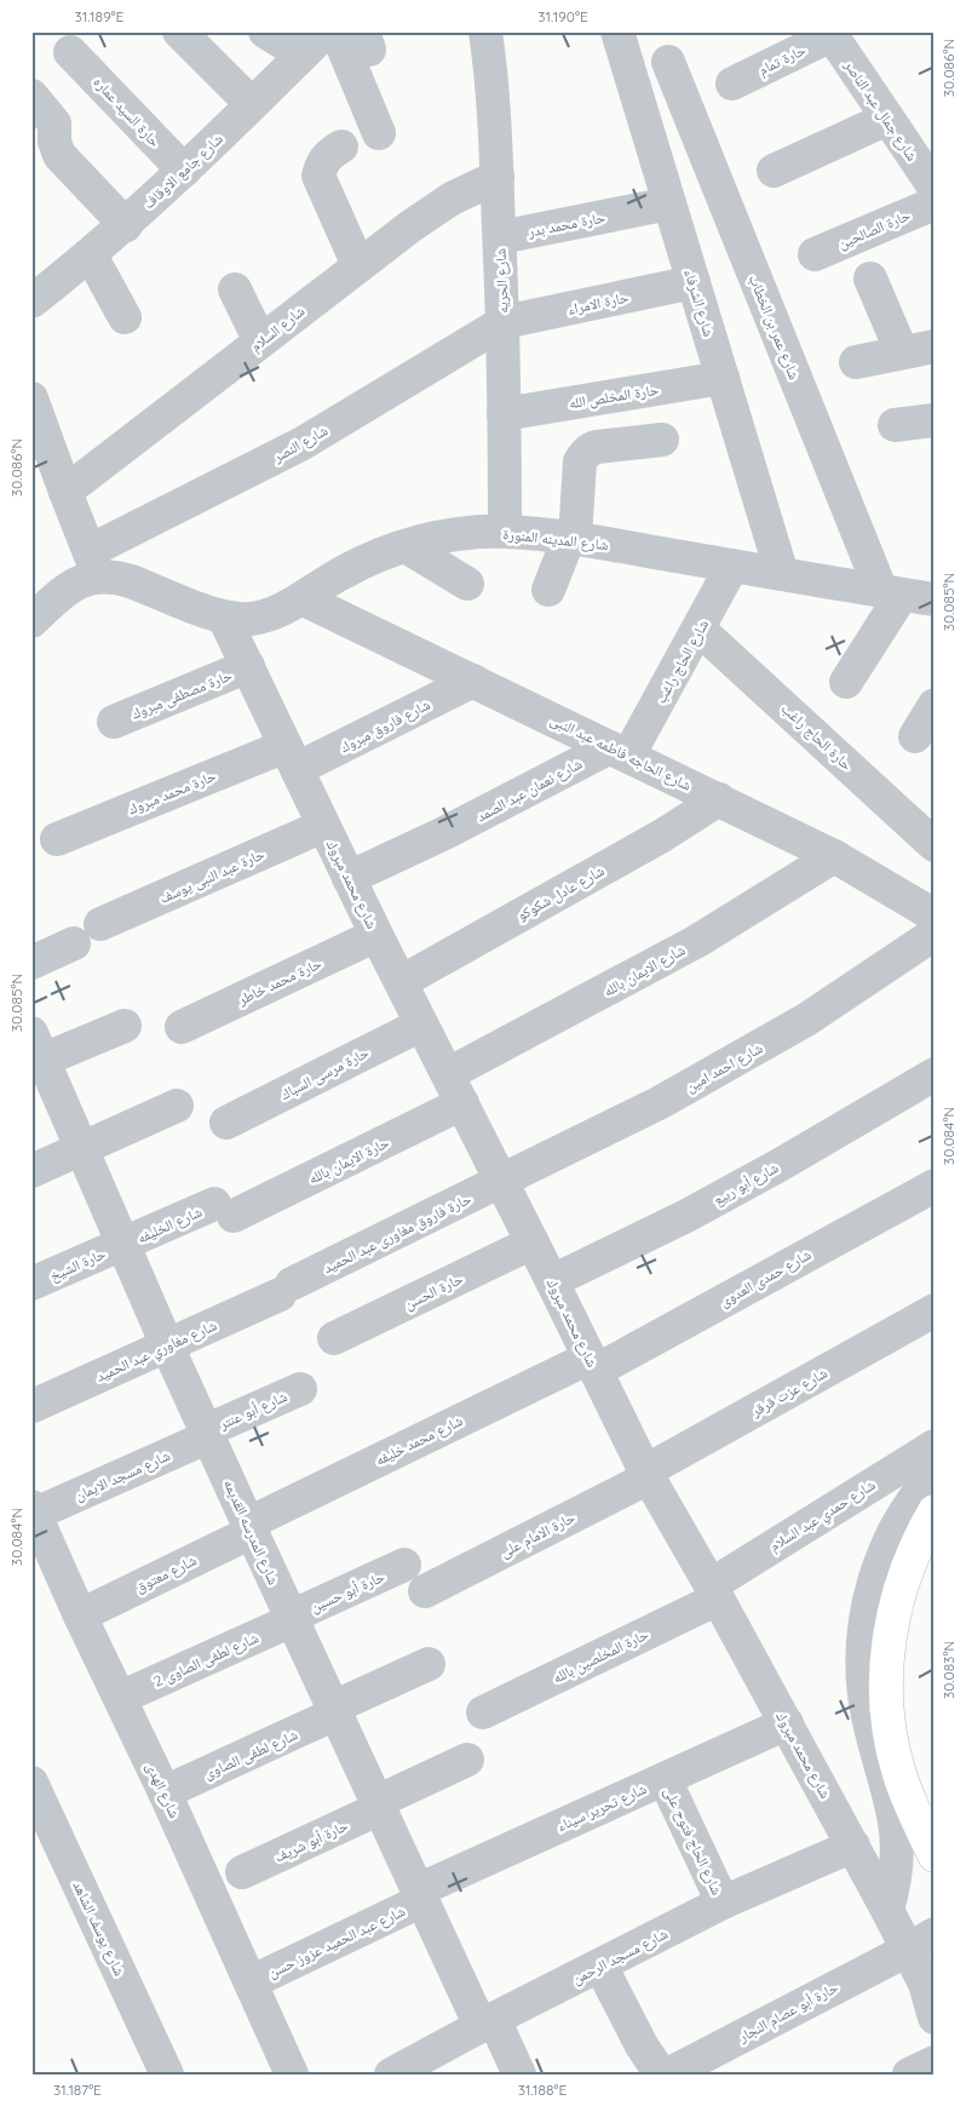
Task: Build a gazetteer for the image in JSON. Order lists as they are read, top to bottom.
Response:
{
  "streets": {
    "street": [
      "حارة تمام",
      "شارع جمال عبد الناصر",
      "حارة السيد عماره",
      "شارع جامع الاوقاف",
      "حارة محمد بدر",
      "حارة الصالحين",
      "شارع الحريه",
      "حارة الامراء",
      "شارع الشرفاء",
      "شارع عمر بن الخطاب",
      "شارع السلام",
      "حارة المخلص الله",
      "شارع النصر",
      "شارع المدينه المنورة",
      "شارع الحاج راغب",
      "حارة مصطفى مبروك",
      "شارع فاروق مبروك",
      "حارة الحاج راغب",
      "شارع الحاجه فاطمه عبد النبى",
      "شارع نعمان عبد الصمد",
      "حارة محمد مبروك",
      "حارة عبد النبى يوسف",
      "شارع محمد مبروك",
      "شارع عادل شكوكو",
      "شارع الايمان بالله",
      "حارة محمد خاطر",
      "شارع احمد امين",
      "حارة مرسى السباك",
      "حارة الايمان بالله",
      "شارع أبو ربيع",
      "شارع الخليفه",
      "حارة فاروق مغاورى عبد الحميد",
      "حارة الشيخ",
      "شارع حمدى العدوى",
      "حارة الحسن",
      "شارع مغاوري عبد الحميد",
      "شارع عزت قرقر",
      "شارع أبو عنتر",
      "شارع محمد خليفه",
      "شارع مسجد الايمان",
      "شارع حمدي عبد السلام",
      "شارع المدرسه القديمه",
      "حارة الامام على",
      "شارع معتوق",
      "حارة أبو حسين",
      "حارة المخلصين بالله",
      "شارع لطفى الصاوى 2",
      "شارع لطفى الصاوى",
      "شارع الهدى",
      "شارع تحرير سيناء",
      "حارة أبو شريف",
      "شارع الحاج فتوح على",
      "شارع يوسف الشاهد",
      "شارع عبد الحميد عزوز حسن",
      "شارع مسجد الرحمن",
      "حارة أبو عصام النجار"
    ]
  },
  "crossings": [
    ["حارة تمام", "شارع جمال عبد الناصر"],
    ["حارة السيد عماره", "شارع جامع الاوقاف"],
    ["حارة محمد بدر", "شارع الحريه"],
    ["حارة محمد بدر", "شارع الشرفاء"],
    ["شارع الحريه", "حارة الامراء"],
    ["شارع الحريه", "شارع السلام"],
    ["شارع الحريه", "حارة المخلص الله"],
    ["شارع الحريه", "شارع النصر"],
    ["شارع الحريه", "شارع المدينه المنورة"],
    ["حارة الامراء", "شارع الشرفاء"],
    ["حارة الامراء", "شارع النصر"],
    ["شارع الشرفاء", "حارة المخلص الله"],
    ["شارع الشرفاء", "شارع المدينه المنورة"],
    ["شارع عمر بن الخطاب", "شارع المدينه المنورة"],
    ["شارع النصر", "شارع المدينه المنورة"],
    ["شارع المدينه المنورة", "شارع الحاج راغب"],
    ["شارع المدينه المنورة", "شارع الحاجه فاطمه عبد النبى"],
    ["شارع المدينه المنورة", "شارع محمد مبروك"],
    ["شارع الحاج راغب", "حارة الحاج راغب"],
    ["شارع الحاج راغب", "شارع الحاجه فاطمه عبد النبى"],
    ["شارع الحاج راغب", "شارع نعمان عبد الصمد"],
    ["حارة مصطفى مبروك", "شارع محمد مبروك"],
    ["شارع فاروق مبروك", "شارع الحاجه فاطمه عبد النبى"],
    ["شارع فاروق مبروك", "حارة محمد مبروك"],
    ["شارع فاروق مبروك", "شارع محمد مبروك"],
    ["شارع الحاجه فاطمه عبد النبى", "شارع نعمان عبد الصمد"],
    ["شارع الحاجه فاطمه عبد النبى", "شارع عادل شكوكو"],
    ["شارع الحاجه فاطمه عبد النبى", "شارع الايمان بالله"],
    ["شارع نعمان عبد الصمد", "شارع محمد مبروك"],
    ["حارة محمد مبروك", "شارع محمد مبروك"],
    ["حارة عبد النبى يوسف", "شارع محمد مبروك"],
    ["شارع محمد مبروك", "شارع عادل شكوكو"],
    ["شارع محمد مبروك", "شارع الايمان بالله"],
    ["شارع محمد مبروك", "حارة محمد خاطر"],
    ["شارع محمد مبروك", "شارع احمد امين"],
    ["شارع محمد مبروك", "حارة مرسى السباك"],
    ["شارع محمد مبروك", "حارة الايمان بالله"],
    ["شارع محمد مبروك", "شارع أبو ربيع"],
    ["شارع محمد مبروك", "حارة فاروق مغاورى عبد الحميد"],
    ["شارع محمد مبروك", "شارع حمدى العدوى"],
    ["شارع محمد مبروك", "حارة الحسن"],
    ["شارع محمد مبروك", "شارع عزت قرقر"],
    ["شارع محمد مبروك", "شارع محمد خليفه"],
    ["شارع محمد مبروك", "شارع حمدي عبد السلام"],
    ["شارع محمد مبروك", "حارة الامام على"],
    ["شارع محمد مبروك", "حارة المخلصين بالله"],
    ["شارع محمد مبروك", "شارع تحرير سيناء"],
    ["شارع محمد مبروك", "شارع مسجد الرحمن"],
    ["شارع محمد مبروك", "حارة أبو عصام النجار"],
    ["شارع الايمان بالله", "حارة الايمان بالله"],
    ["شارع احمد امين", "حارة فاروق مغاورى عبد الحميد"],
    ["حارة الايمان بالله", "شارع الخليفه"],
    ["شارع الخليفه", "حارة الشيخ"],
    ["شارع الخليفه", "شارع المدرسه القديمه"],
    ["حارة فاروق مغاورى عبد الحميد", "شارع مغاوري عبد الحميد"],
    ["حارة الشيخ", "شارع المدرسه القديمه"],
    ["شارع حمدى العدوى", "شارع محمد خليفه"],
    ["شارع مغاوري عبد الحميد", "شارع المدرسه القديمه"],
    ["شارع عزت قرقر", "حارة الامام على"],
    ["شارع أبو عنتر", "شارع مسجد الايمان"],
    ["شارع أبو عنتر", "شارع المدرسه القديمه"],
    ["شارع محمد خليفه", "شارع المدرسه القديمه"],
    ["شارع محمد خليفه", "شارع معتوق"],
    ["شارع مسجد الايمان", "شارع المدرسه القديمه"],
    ["شارع مسجد الايمان", "شارع الهدى"],
    ["شارع حمدي عبد السلام", "حارة المخلصين بالله"],
    ["شارع المدرسه القديمه", "شارع معتوق"],
    ["شارع المدرسه القديمه", "حارة أبو حسين"],
    ["شارع المدرسه القديمه", "شارع لطفى الصاوى 2"],
    ["شارع المدرسه القديمه", "شارع لطفى الصاوى"],
    ["شارع المدرسه القديمه", "شارع تحرير سيناء"],
    ["شارع المدرسه القديمه", "حارة أبو شريف"],
    ["شارع المدرسه القديمه", "شارع عبد الحميد عزوز حسن"],
    ["شارع المدرسه القديمه", "شارع مسجد الرحمن"],
    ["شارع معتوق", "شارع الهدى"],
    ["حارة أبو حسين", "شارع لطفى الصاوى 2"],
    ["شارع لطفى الصاوى 2", "شارع الهدى"],
    ["شارع لطفى الصاوى", "شارع الهدى"],
    ["شارع الهدى", "شارع عبد الحميد عزوز حسن"],
    ["شارع تحرير سيناء", "شارع الحاج فتوح على"],
    ["شارع تحرير سيناء", "شارع عبد الحميد عزوز حسن"],
    ["شارع الحاج فتوح على", "شارع مسجد الرحمن"]
  ],
  "coordinates": [
    "31.189°E",
    "31.190°E",
    "30.086°N",
    "30.085°N",
    "30.084°N",
    "30.083°N",
    "31.187°E",
    "31.188°E"
  ]
}
